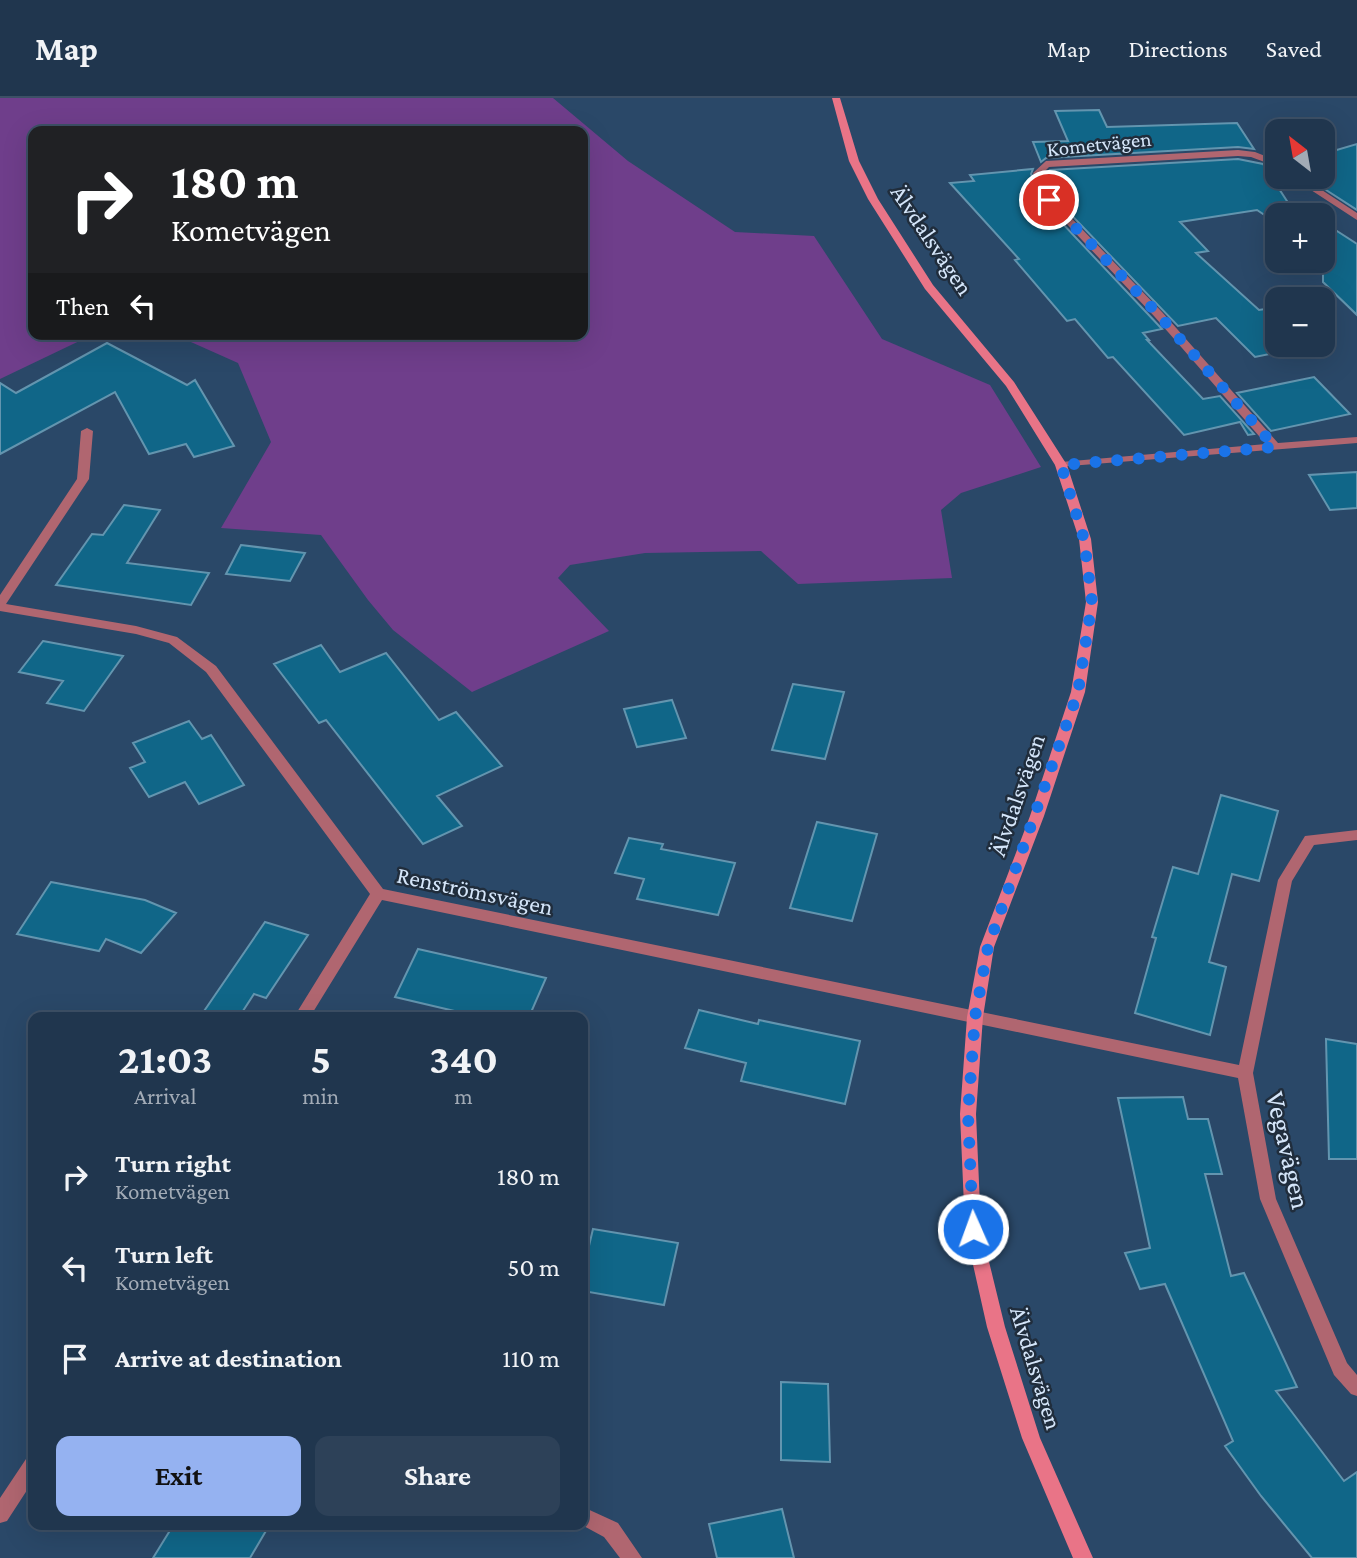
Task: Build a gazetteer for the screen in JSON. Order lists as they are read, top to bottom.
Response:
{
  "streets": {
    "street": [
      "Kometvägen",
      "Älvdalsvägen",
      "Renströmsvägen",
      "Vegavägen"
    ]
  },
  "crossings": [
    ["Älvdalsvägen", "Renströmsvägen"],
    ["Älvdalsvägen", "Vegavägen"],
    ["Renströmsvägen", "Vegavägen"]
  ],
  "north": "top left",
  "page": {
    "header": "Map",
    "nav": ["Map", "Directions", "Saved"],
    "map_buttons": ["+", "−"],
    "turn": ["180 m", "Kometvägen"],
    "then": "Then",
    "eta": [
      "21:03",
      "Arrival",
      "5",
      "min",
      "340",
      "m"
    ],
    "list": [
      {
        "name": "Turn right",
        "note": "Kometvägen",
        "value": "180 m"
      },
      {
        "name": "Turn left",
        "note": "Kometvägen",
        "value": "50 m"
      },
      {
        "name": "Arrive at destination",
        "value": "110 m"
      }
    ],
    "buttons": ["Exit", "Share"]
  }
}
